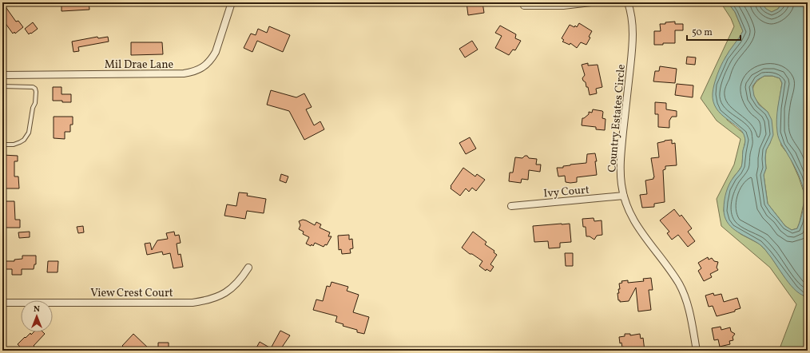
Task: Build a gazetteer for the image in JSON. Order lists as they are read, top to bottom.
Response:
{
  "streets": {
    "street": [
      "Mil Drae Lane",
      "Country Estates Circle",
      "Ivy Court",
      "View Crest Court"
    ]
  },
  "crossings": [
    ["Country Estates Circle", "Ivy Court"]
  ],
  "scale_bar": "50 m",
  "north": "top"
}
